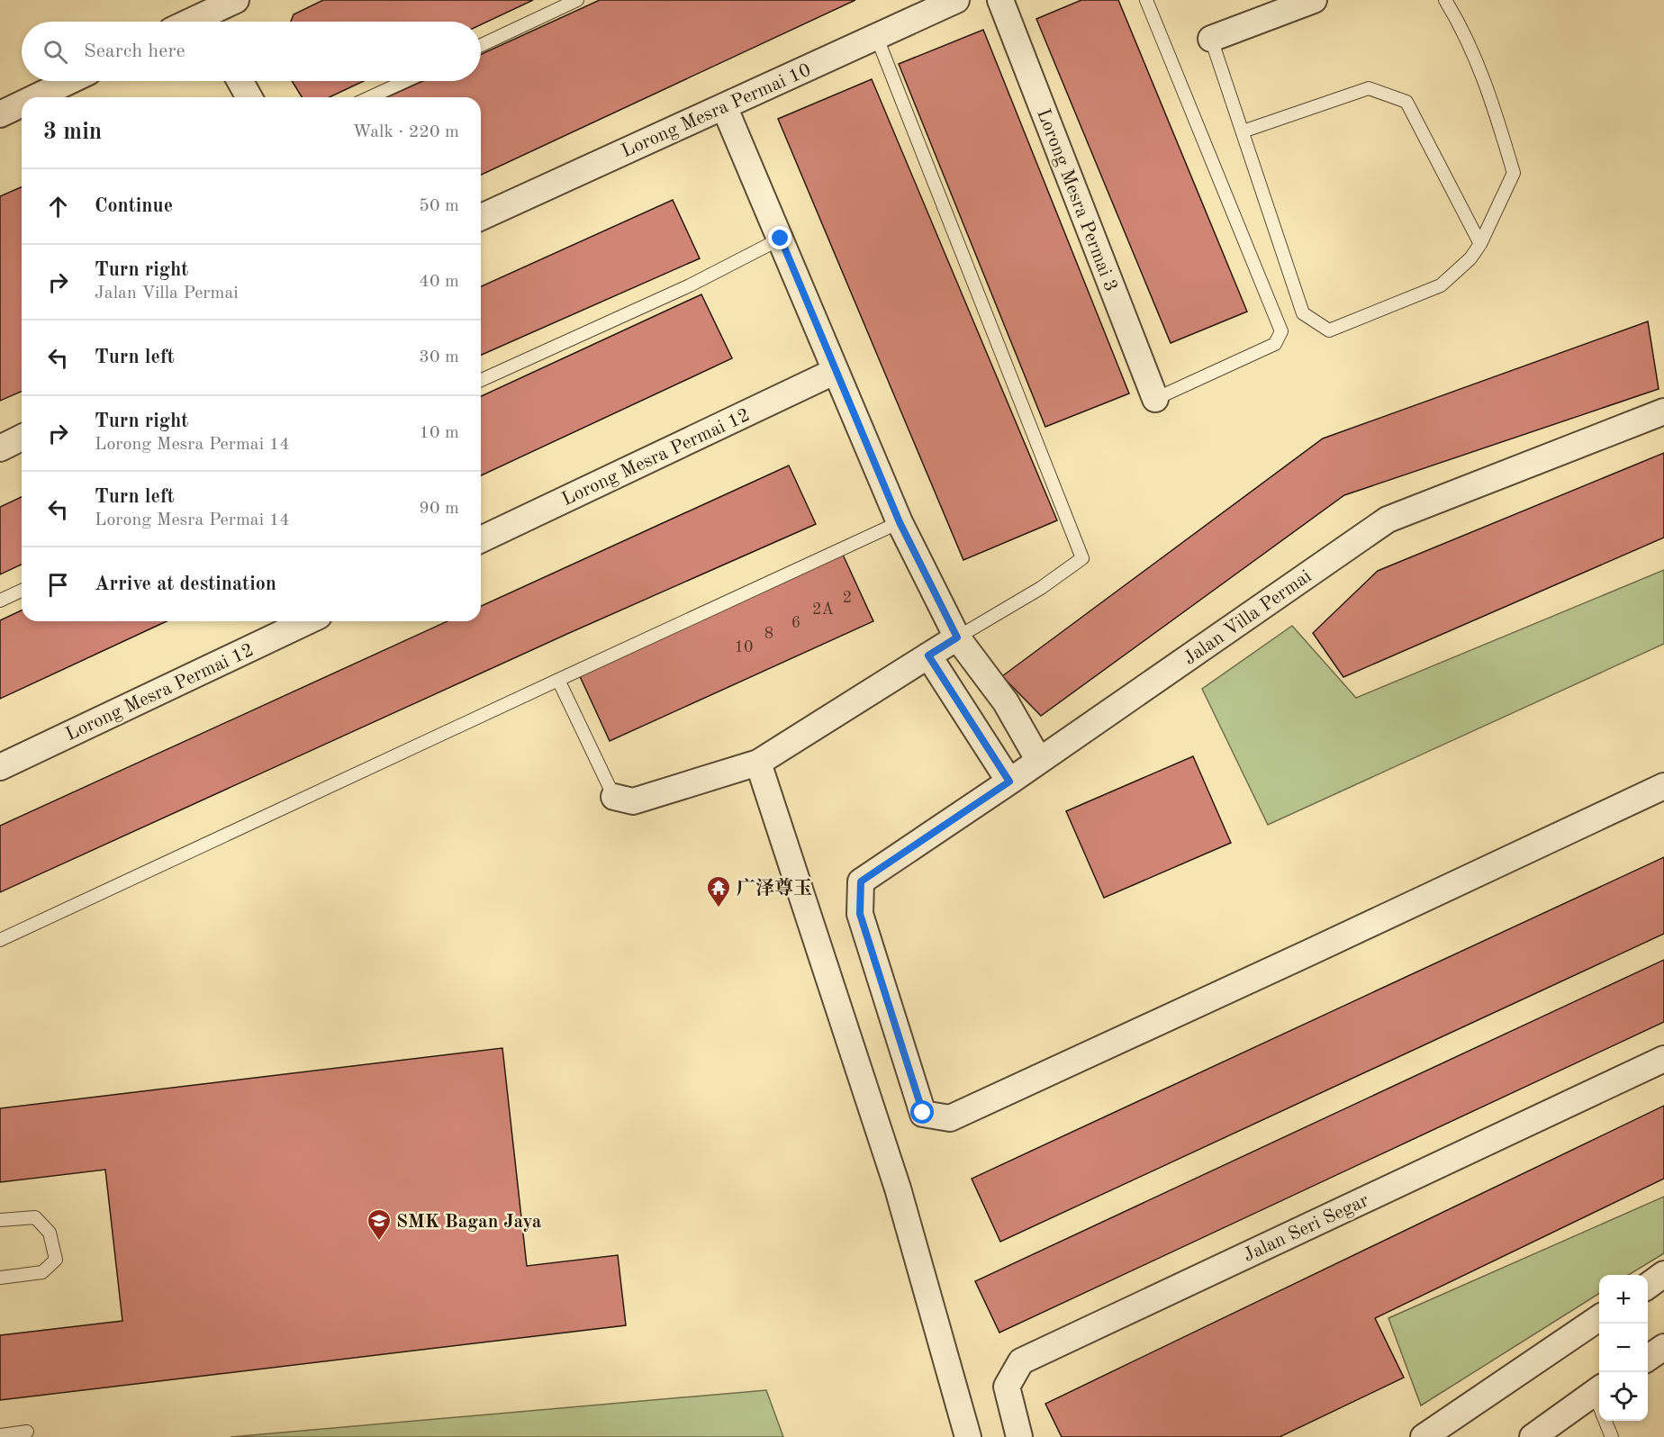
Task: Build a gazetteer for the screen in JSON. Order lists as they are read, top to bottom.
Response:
{
  "streets": {
    "street": [
      "Lorong Mesra Permai 10",
      "Lorong Mesra Permai 3",
      "Lorong Mesra Permai 12",
      "Jalan Villa Permai",
      "Jalan Seri Segar"
    ]
  },
  "places": {
    "temple": ["广泽尊玉"],
    "school or university": ["SMK Bagan Jaya"]
  },
  "house_numbers": [
    "2",
    "2A",
    "6",
    "8",
    "10"
  ],
  "page": {
    "search": "Search here",
    "heading": ["3 min", "Walk · 220 m"],
    "list": [
      ["Continue", "50 m"],
      ["Turn right", "Jalan Villa Permai", "40 m"],
      ["Turn left", "30 m"],
      ["Turn right", "Lorong Mesra Permai 14", "10 m"],
      ["Turn left", "Lorong Mesra Permai 14", "90 m"],
      "Arrive at destination"
    ],
    "map_buttons": ["+", "−"]
  }
}
